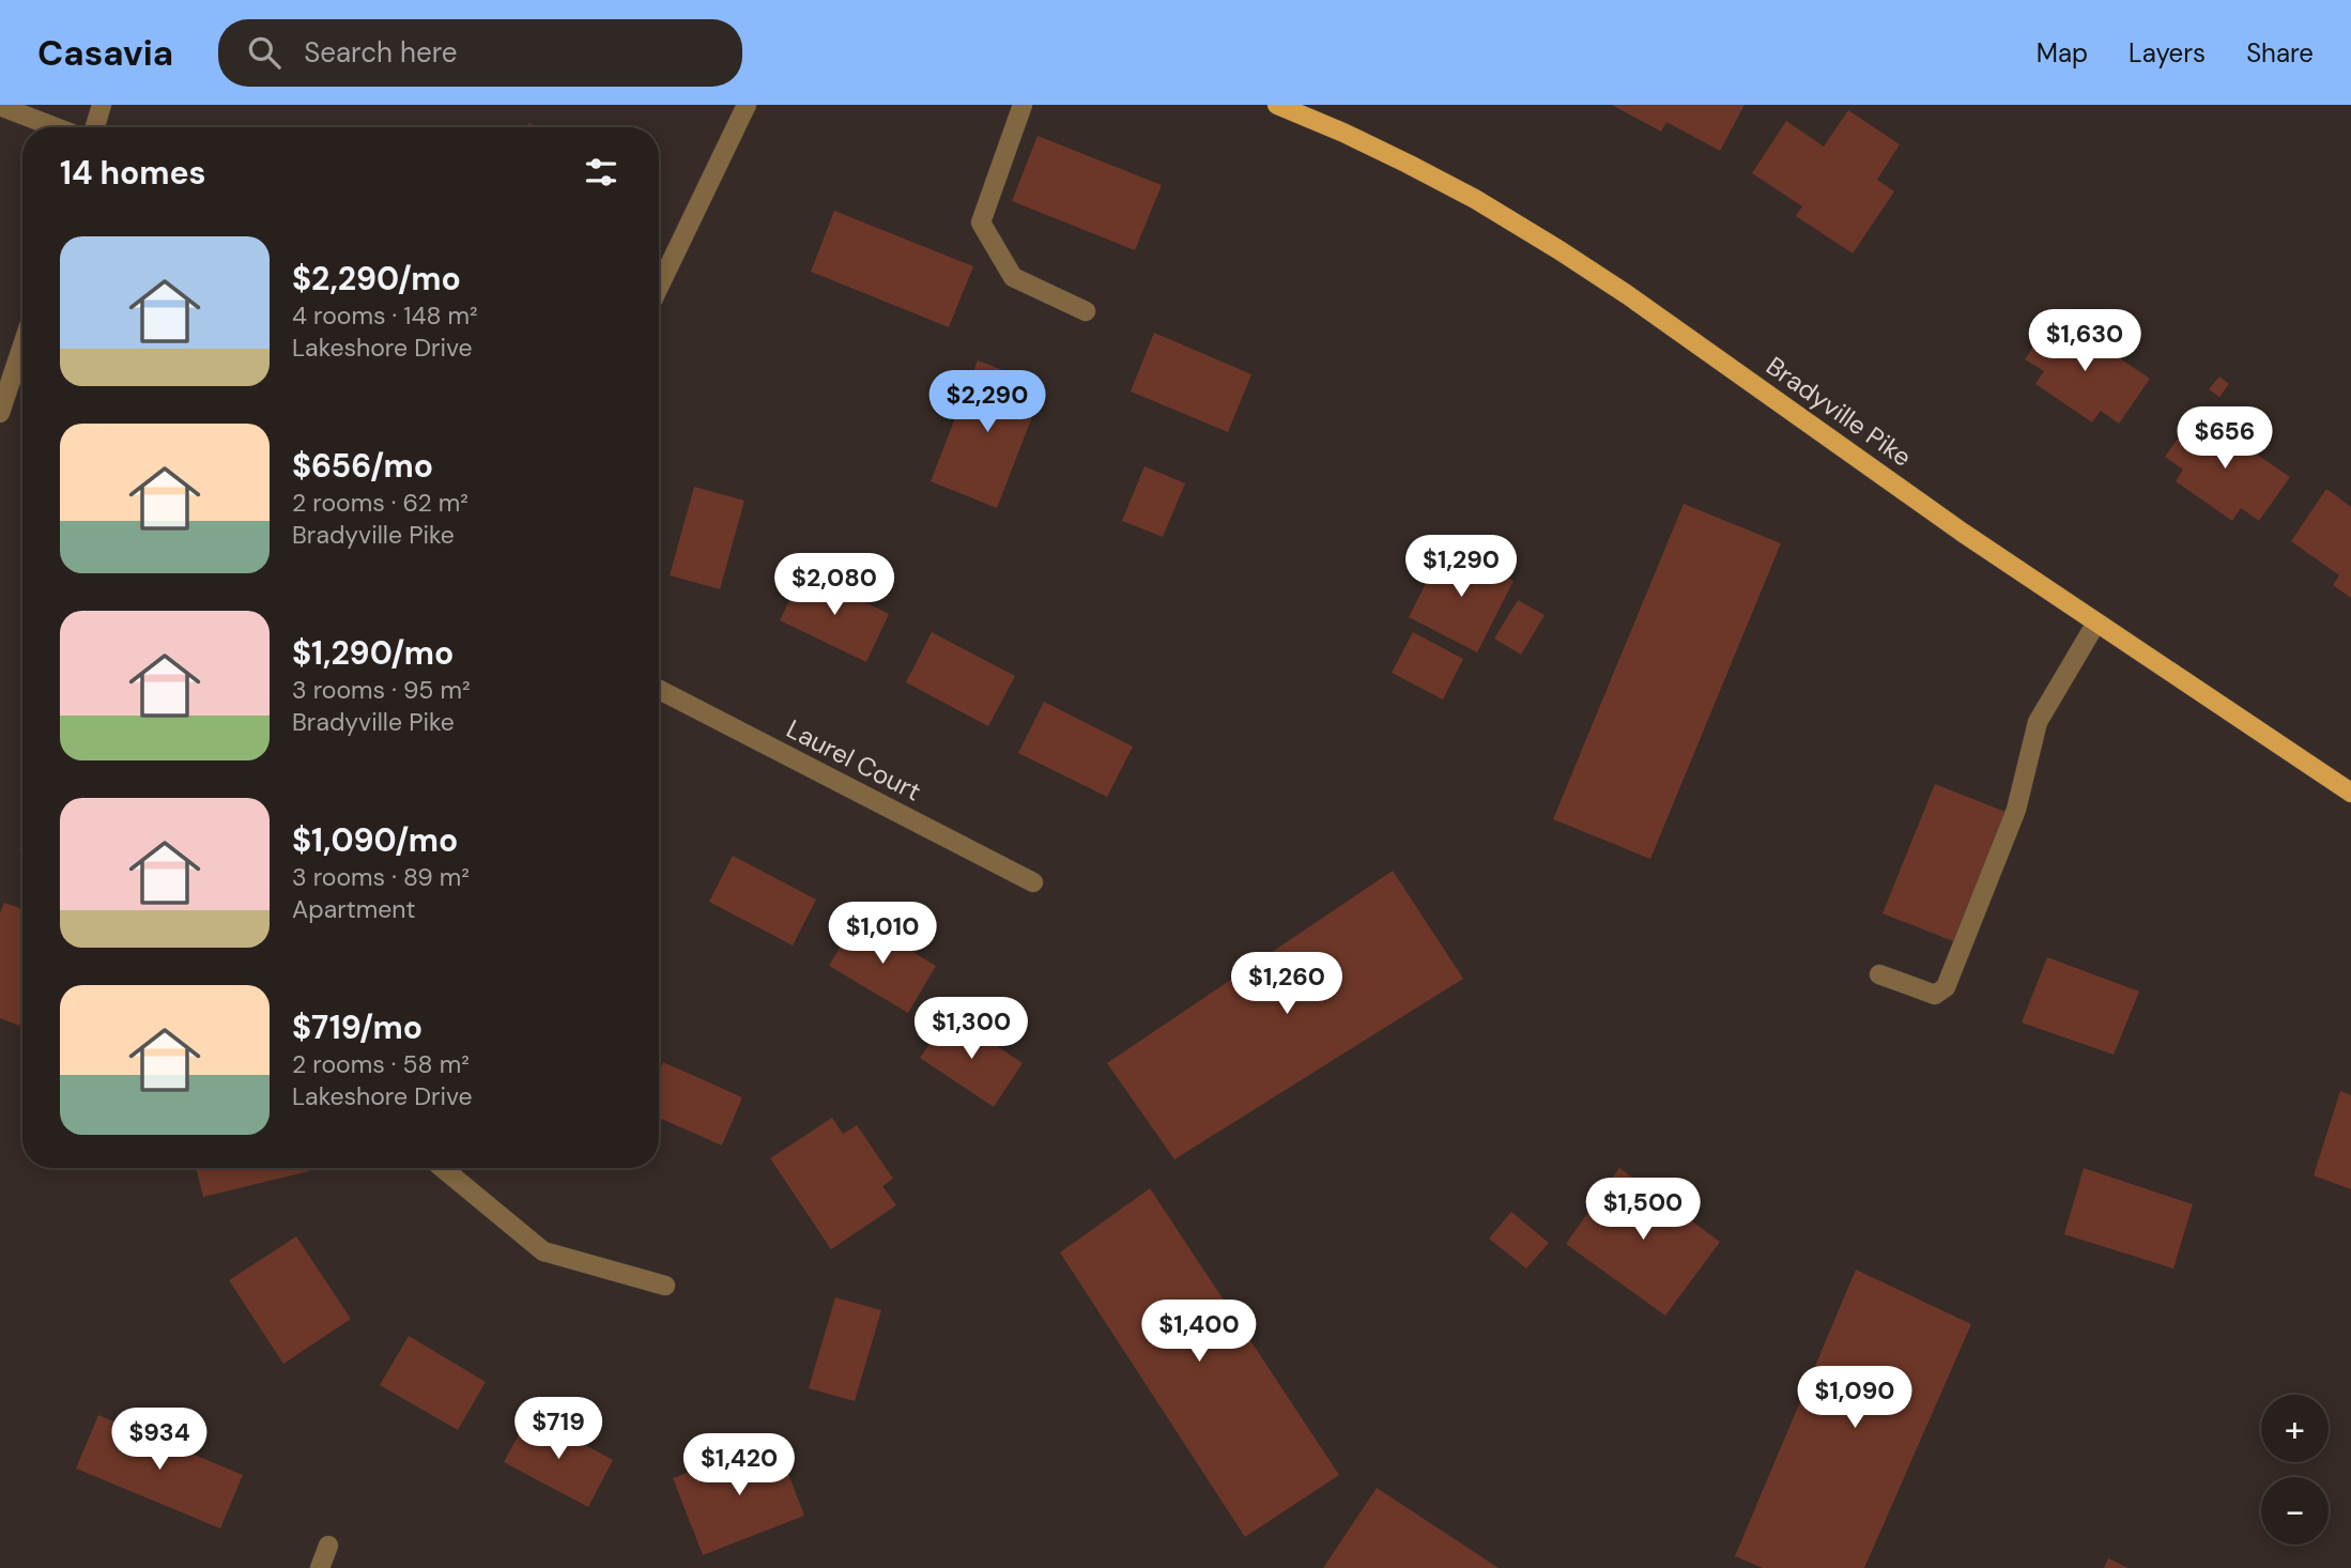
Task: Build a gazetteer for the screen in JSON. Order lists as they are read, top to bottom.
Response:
{
  "streets": {
    "main road": ["Bradyville Pike"],
    "street": ["Laurel Court"]
  },
  "page": {
    "header": "Casavia",
    "search": "Search here",
    "nav": ["Map", "Layers", "Share"],
    "heading": "14 homes",
    "list": [
      {
        "name": "$2,290/mo",
        "note": "4 rooms · 148 m² · Lakeshore Drive"
      },
      {
        "name": "$656/mo",
        "note": "2 rooms · 62 m² · Bradyville Pike"
      },
      {
        "name": "$1,290/mo",
        "note": "3 rooms · 95 m² · Bradyville Pike"
      },
      {
        "name": "$1,090/mo",
        "note": "3 rooms · 89 m² · Apartment"
      },
      {
        "name": "$719/mo",
        "note": "2 rooms · 58 m² · Lakeshore Drive"
      }
    ],
    "price": [
      "$1,630",
      "$2,290",
      "$656",
      "$1,290",
      "$2,080",
      "$1,010",
      "$1,260",
      "$1,300",
      "$1,500",
      "$1,400",
      "$1,090",
      "$719",
      "$934",
      "$1,420"
    ],
    "map_buttons": ["+", "−"]
  }
}
